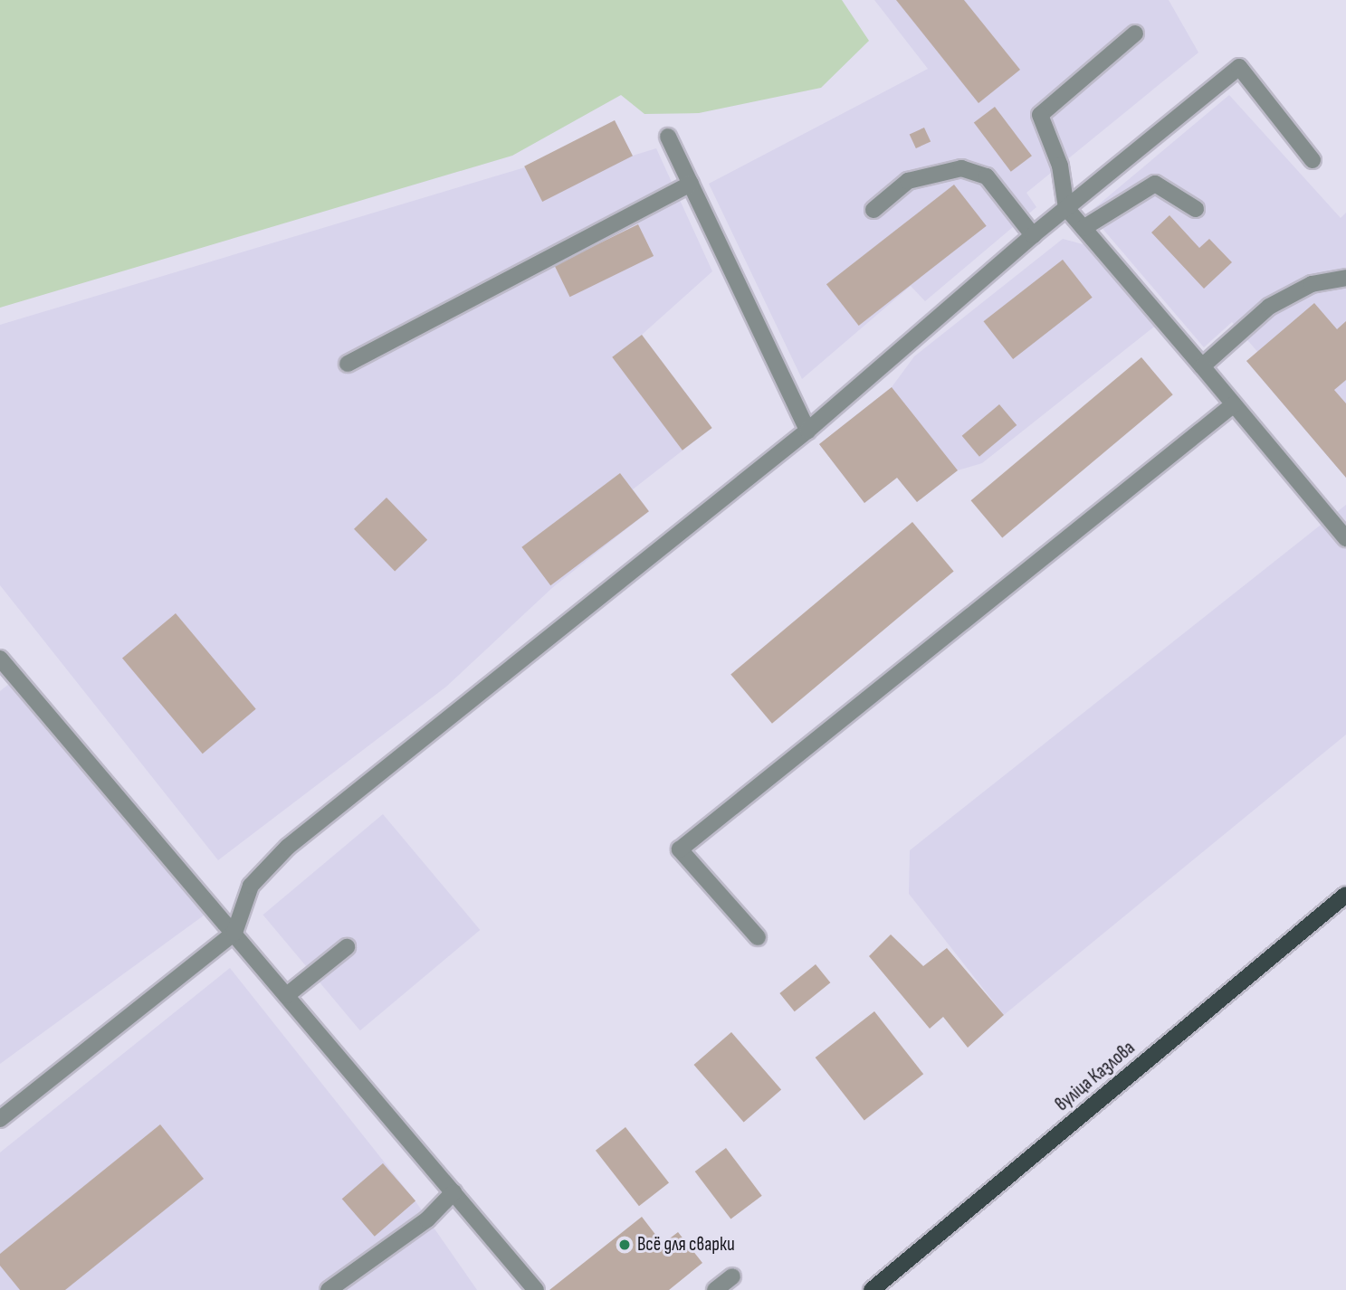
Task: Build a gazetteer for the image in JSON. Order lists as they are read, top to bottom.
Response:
{
  "streets": {
    "main road": ["вуліца Казлова"]
  },
  "places": ["Всё для сварки"]
}
